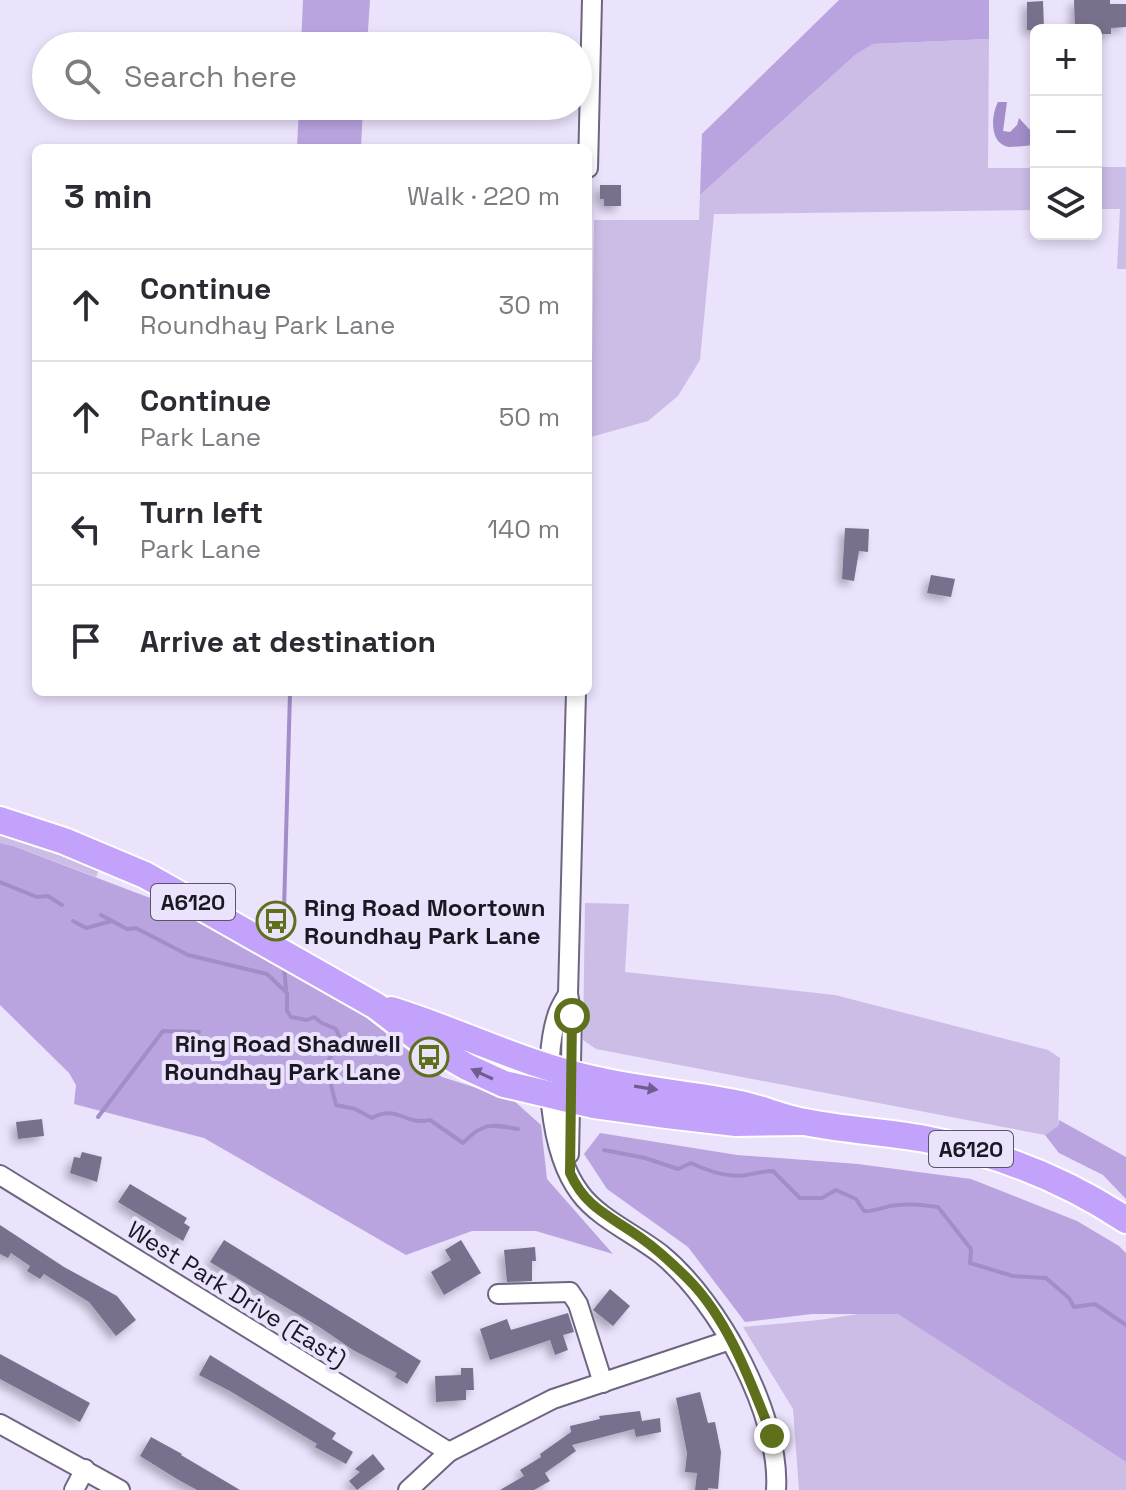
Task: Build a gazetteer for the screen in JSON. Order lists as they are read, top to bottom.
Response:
{
  "streets": {
    "highway": ["A6120"],
    "street": ["West Park Drive (East)"]
  },
  "places": {
    "bus stop": ["Ring Road Moortown Roundhay Park Lane", "Ring Road Shadwell Roundhay Park Lane"]
  },
  "page": {
    "map_buttons": ["+", "−"],
    "search": "Search here",
    "heading": ["3 min", "Walk · 220 m"],
    "list": [
      ["Continue", "Roundhay Park Lane", "30 m"],
      ["Continue", "Park Lane", "50 m"],
      ["Turn left", "Park Lane", "140 m"],
      "Arrive at destination"
    ]
  }
}
